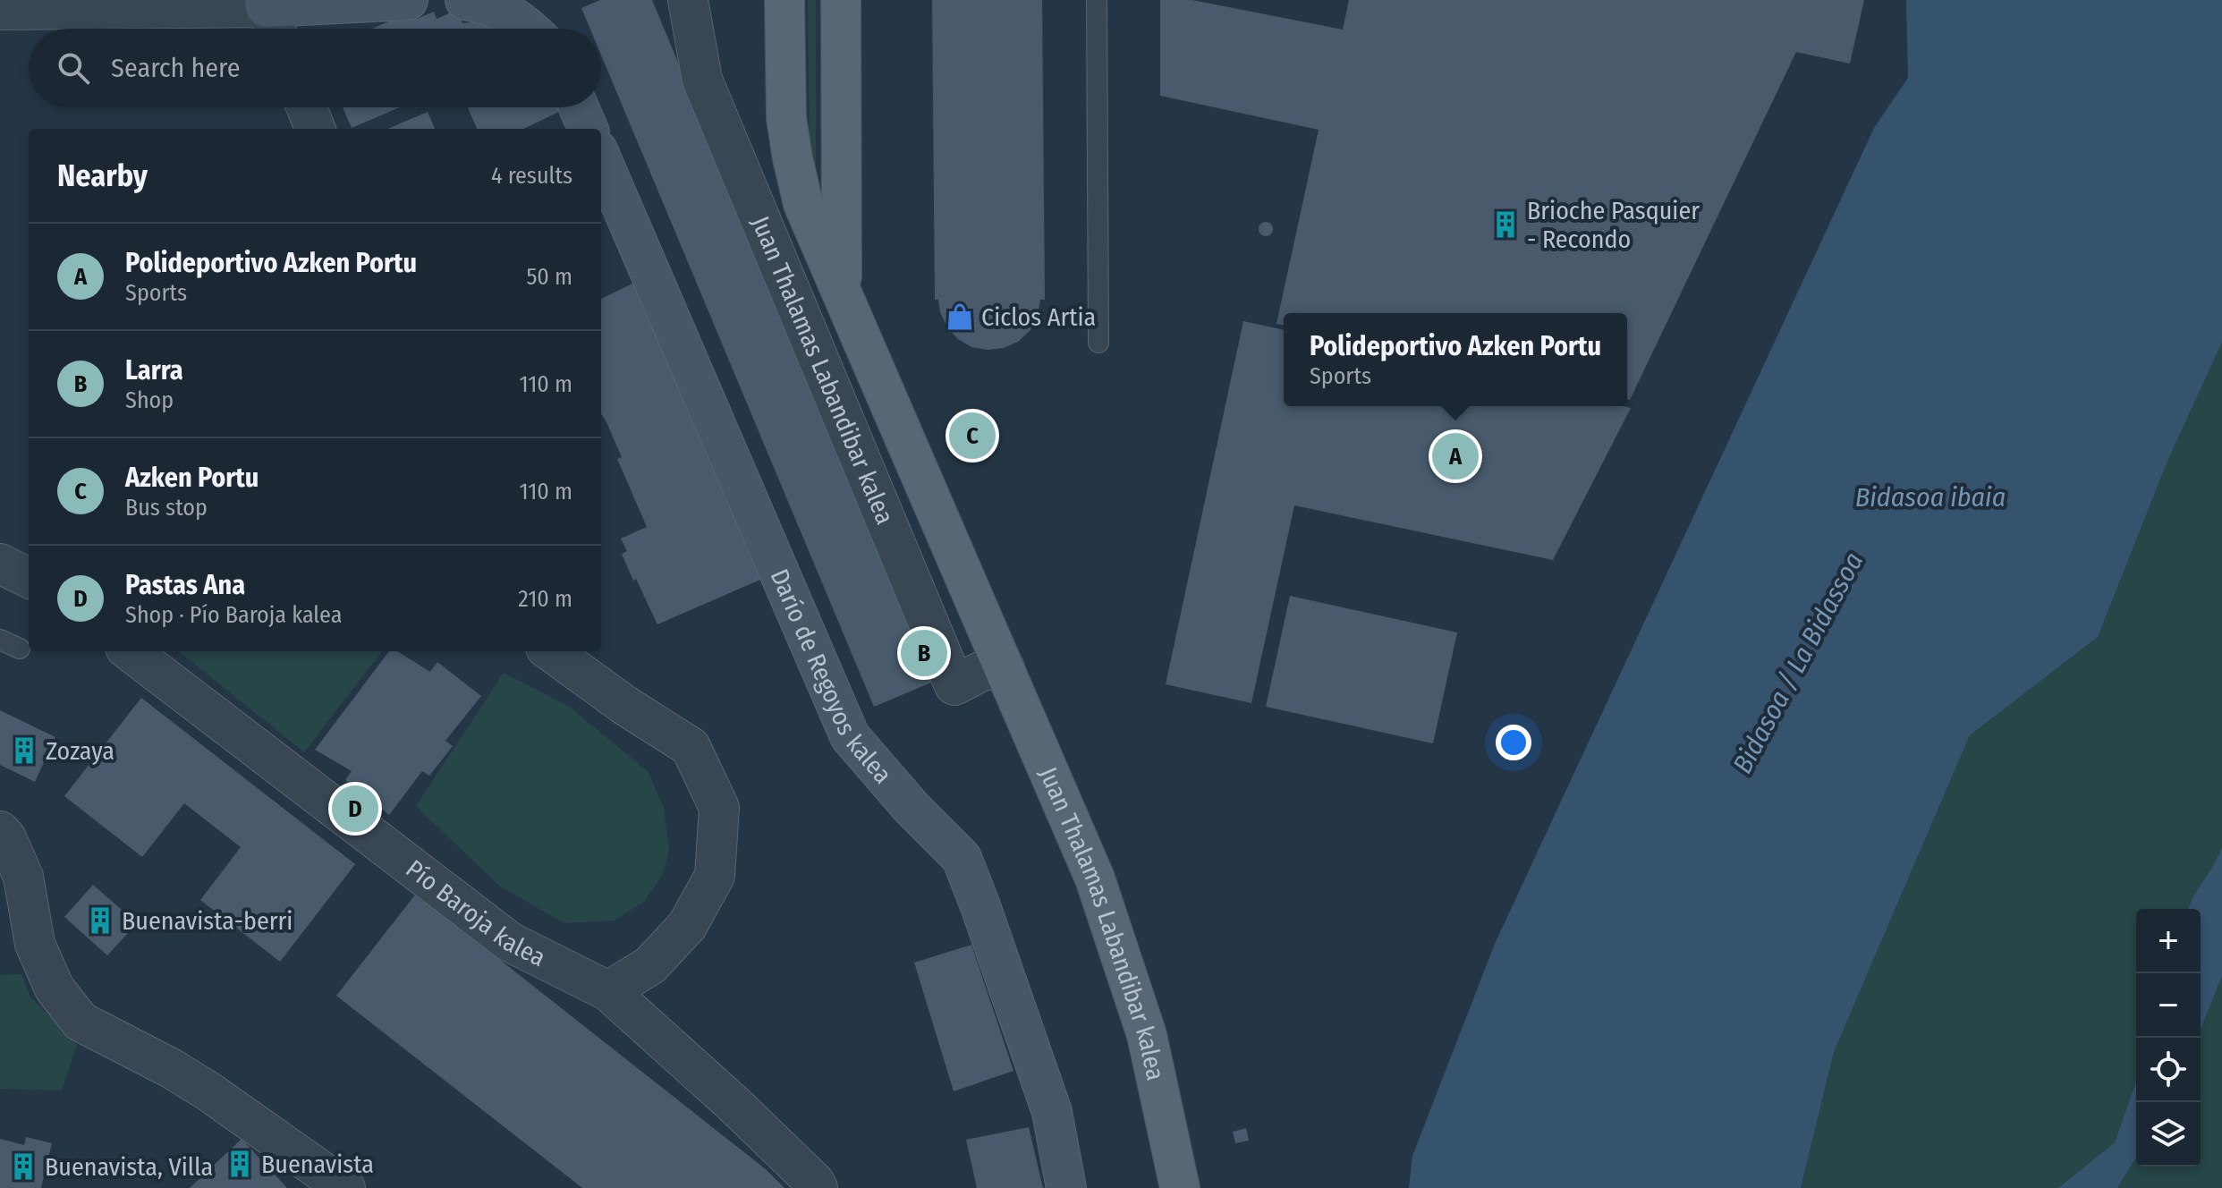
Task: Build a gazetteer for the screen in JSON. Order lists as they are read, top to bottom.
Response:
{
  "streets": {
    "main road": ["Juan Thalamas Labandibar kalea"],
    "street": ["Darío de Regoyos kalea", "Pío Baroja kalea"]
  },
  "water": ["Bidasoa ibaia", "Bidasoa / La Bidassoa"],
  "places": {
    "building": [
      "Brioche Pasquier - Recondo",
      "Zozaya",
      "Buenavista-berri",
      "Buenavista",
      "Buenavista, Villa"
    ],
    "shop": ["Ciclos Artia"]
  },
  "page": {
    "search": "Search here",
    "heading": ["Nearby", "4 results"],
    "list": [
      {
        "mark": "A",
        "name": "Polideportivo Azken Portu",
        "note": "Sports",
        "value": "50 m"
      },
      {
        "mark": "B",
        "name": "Larra",
        "note": "Shop",
        "value": "110 m"
      },
      {
        "mark": "C",
        "name": "Azken Portu",
        "note": "Bus stop",
        "value": "110 m"
      },
      {
        "mark": "D",
        "name": "Pastas Ana",
        "note": "Shop · Pío Baroja kalea",
        "value": "210 m"
      }
    ],
    "popup": ["Polideportivo Azken Portu", "Sports"],
    "pins": [
      "C",
      "A",
      "B",
      "D"
    ],
    "map_buttons": ["+", "−"]
  }
}
